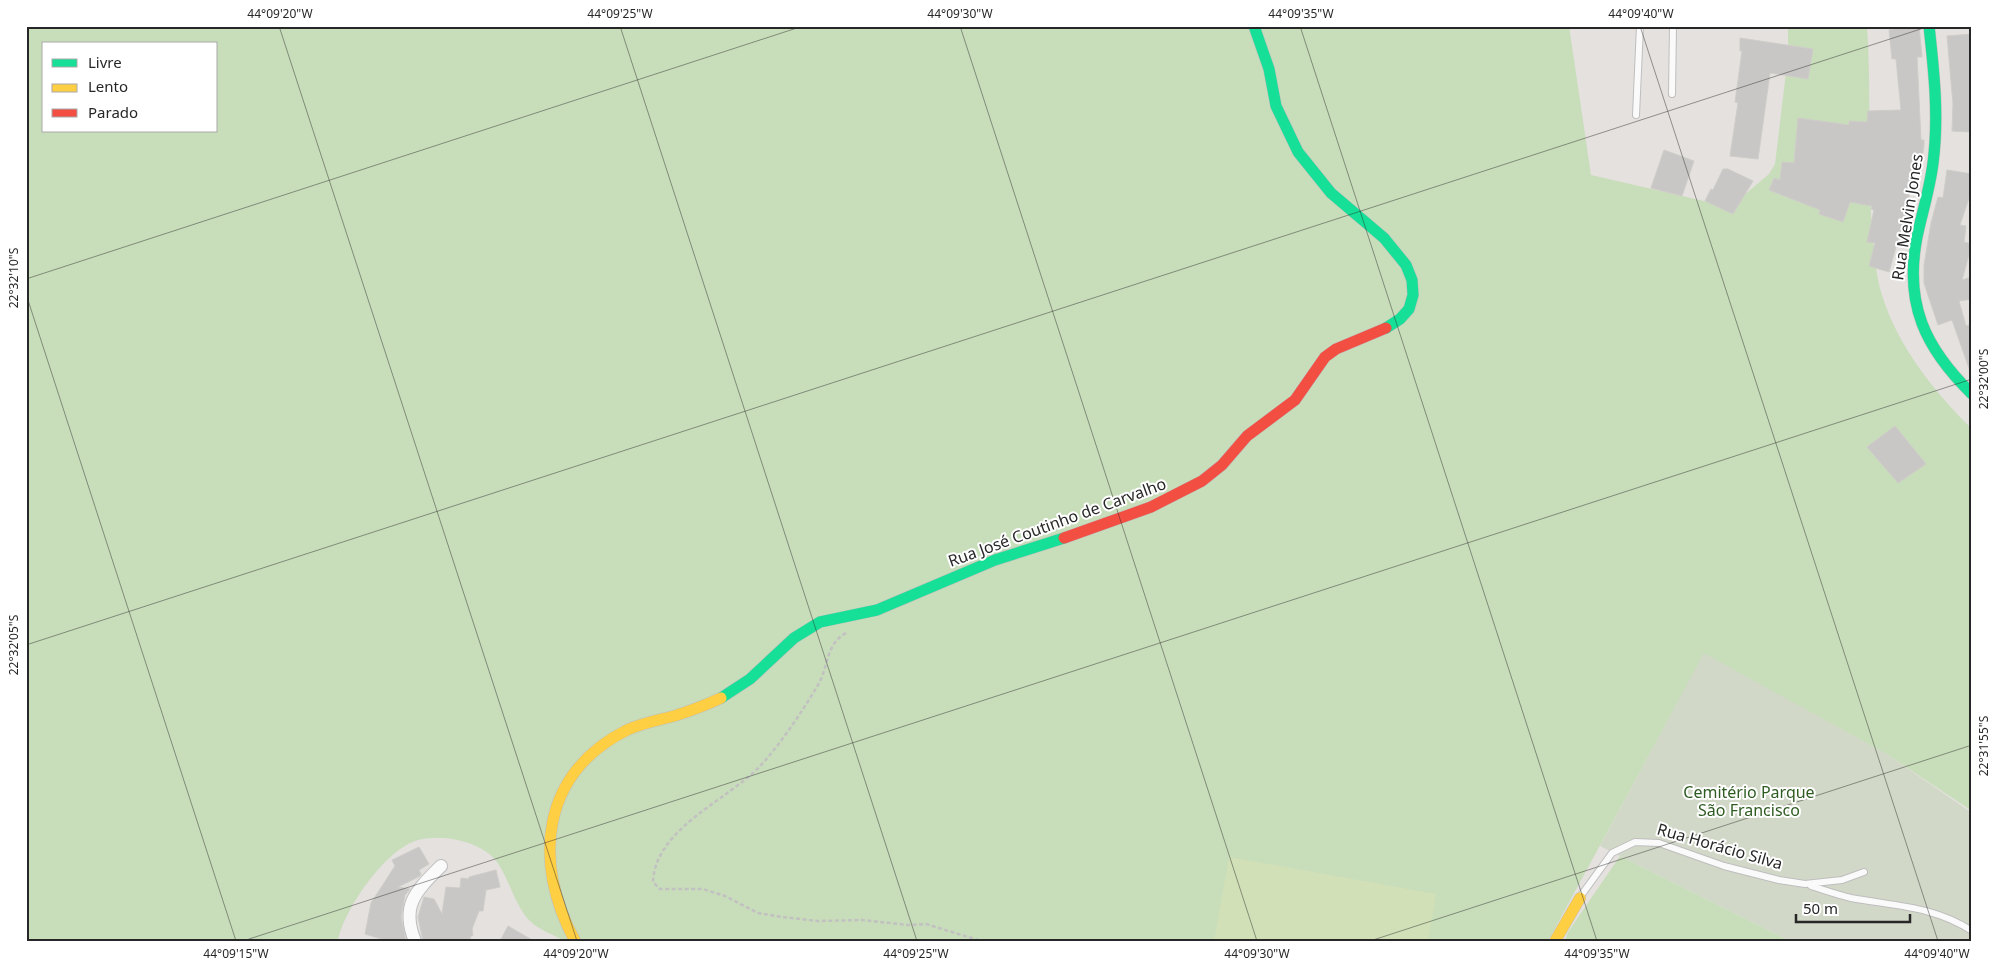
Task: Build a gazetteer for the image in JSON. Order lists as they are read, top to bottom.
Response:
{
  "streets": {
    "street": ["Rua Melvin Jones", "Rua José Coutinho de Carvalho", "Rua Horácio Silva"]
  },
  "parks": ["Cemitério Parque São Francisco"],
  "legend": ["Livre", "Lento", "Parado"],
  "scale_bar": "50 m",
  "coordinates": [
    "44°09'20\"W",
    "44°09'25\"W",
    "44°09'30\"W",
    "44°09'35\"W",
    "44°09'40\"W",
    "22°32'10\"S",
    "22°32'00\"S",
    "22°32'05\"S",
    "22°31'55\"S",
    "44°09'15\"W"
  ]
}
